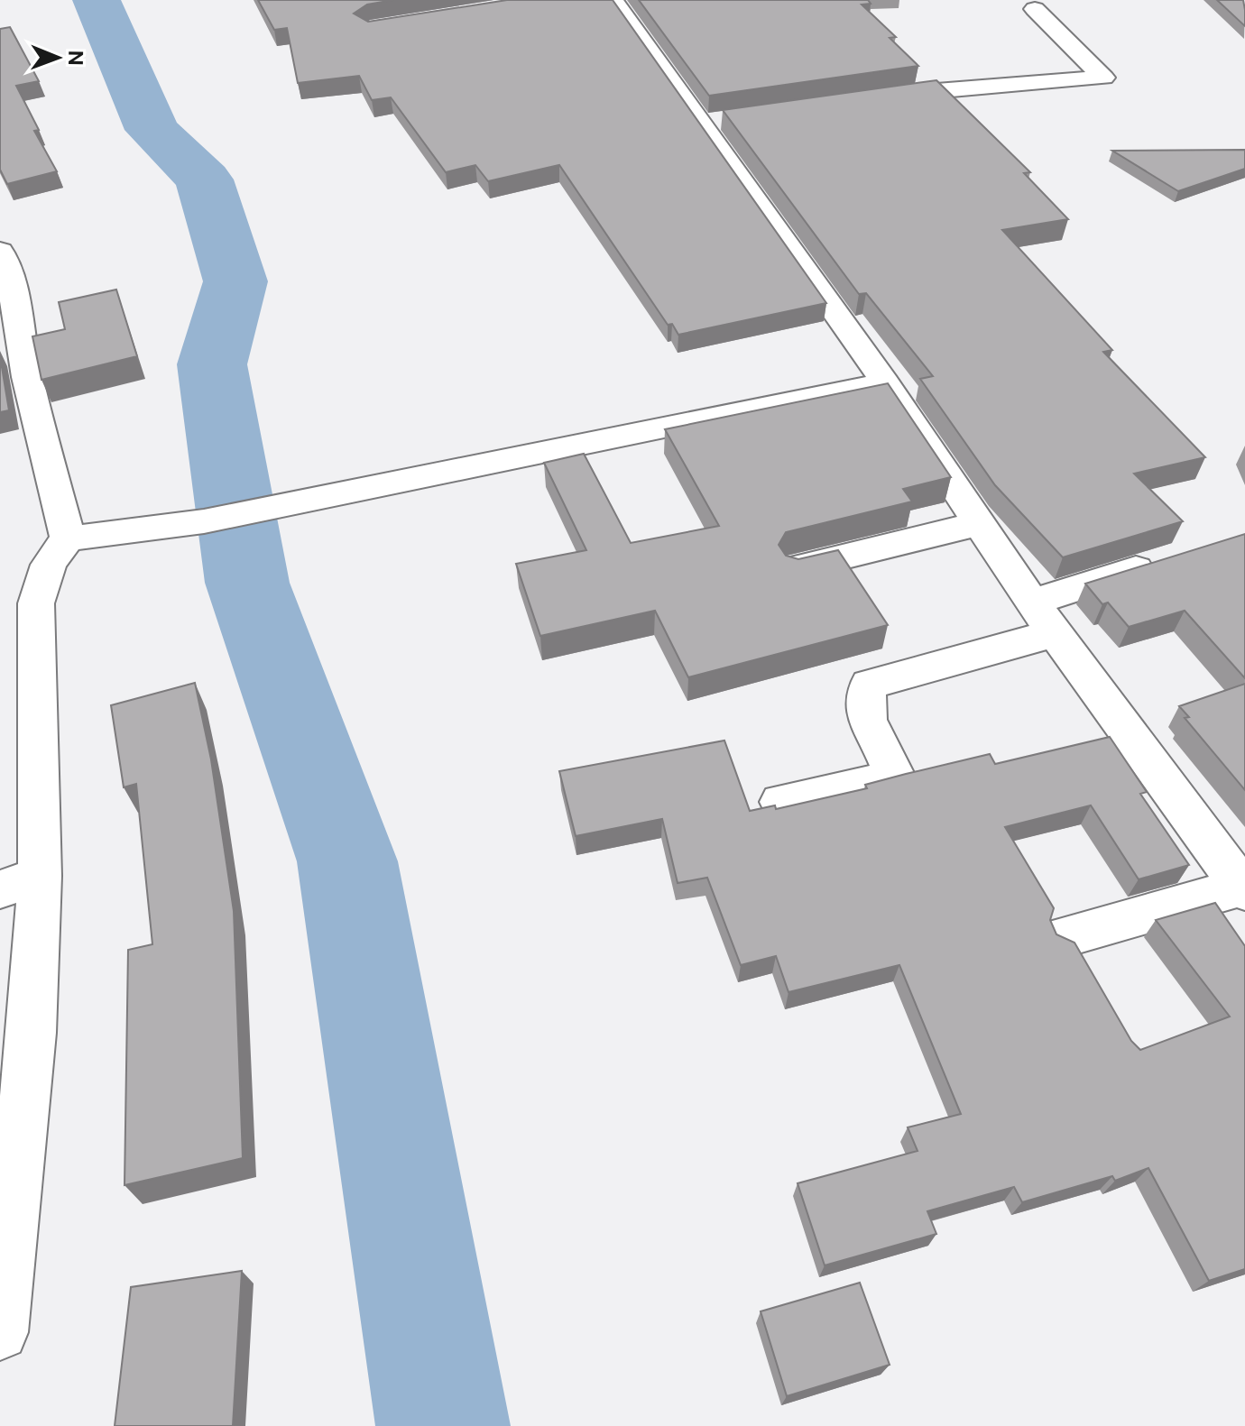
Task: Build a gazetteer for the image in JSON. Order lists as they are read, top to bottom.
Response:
{
  "north": "right"
}
